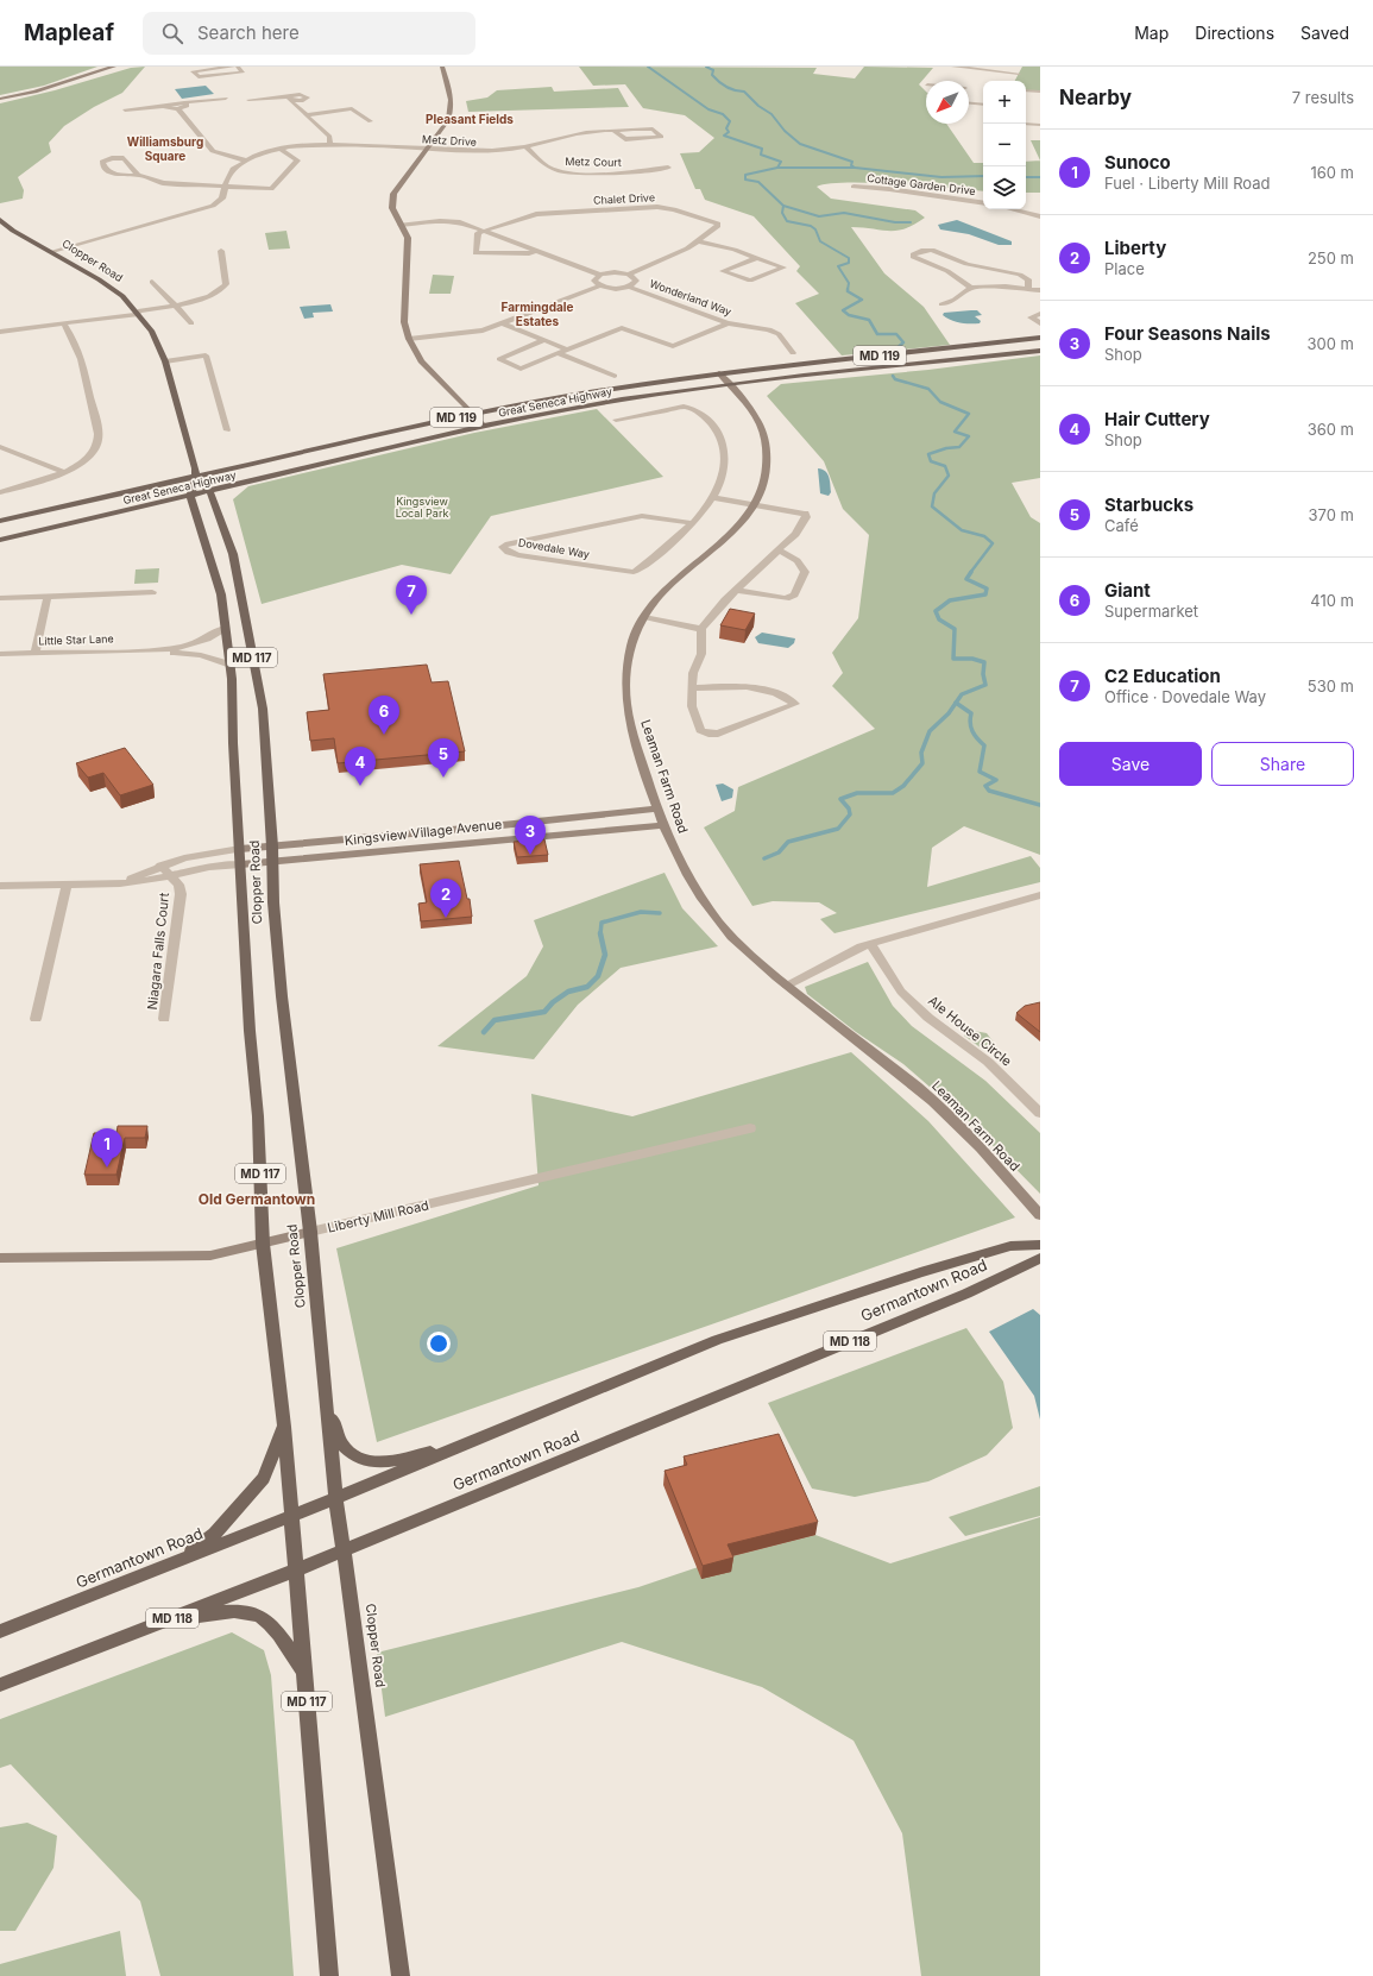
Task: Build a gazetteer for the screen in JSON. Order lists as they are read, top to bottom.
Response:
{
  "streets": {
    "main road": [
      "Clopper Road",
      "MD 119",
      "Great Seneca Highway",
      "MD 117",
      "Germantown Road",
      "MD 118"
    ],
    "street": [
      "Metz Drive",
      "Metz Court",
      "Cottage Garden Drive",
      "Chalet Drive",
      "Wonderland Way",
      "Dovedale Way",
      "Little Star Lane",
      "Leaman Farm Road",
      "Kingsview Village Avenue",
      "Niagara Falls Court",
      "Ale House Circle",
      "Liberty Mill Road"
    ]
  },
  "crossings": [
    ["Metz Drive", "Metz Court"],
    ["Metz Drive", "Clopper Road"],
    ["Clopper Road", "Great Seneca Highway"],
    ["Clopper Road", "Little Star Lane"],
    ["Clopper Road", "Kingsview Village Avenue"],
    ["Clopper Road", "Liberty Mill Road"],
    ["Clopper Road", "Germantown Road"],
    ["Great Seneca Highway", "Leaman Farm Road"],
    ["Leaman Farm Road", "Kingsview Village Avenue"]
  ],
  "districts": [
    "Pleasant Fields",
    "Williamsburg Square",
    "Farmingdale Estates",
    "Old Germantown"
  ],
  "parks": ["Kingsview Local Park"],
  "north": "bottom left",
  "page": {
    "header": "Mapleaf",
    "search": "Search here",
    "nav": ["Map", "Directions", "Saved"],
    "heading": ["Nearby", "7 results"],
    "map_buttons": ["+", "−"],
    "list": [
      {
        "mark": "1",
        "name": "Sunoco",
        "note": "Fuel · Liberty Mill Road",
        "value": "160 m"
      },
      {
        "mark": "2",
        "name": "Liberty",
        "note": "Place",
        "value": "250 m"
      },
      {
        "mark": "3",
        "name": "Four Seasons Nails",
        "note": "Shop",
        "value": "300 m"
      },
      {
        "mark": "4",
        "name": "Hair Cuttery",
        "note": "Shop",
        "value": "360 m"
      },
      {
        "mark": "5",
        "name": "Starbucks",
        "note": "Café",
        "value": "370 m"
      },
      {
        "mark": "6",
        "name": "Giant",
        "note": "Supermarket",
        "value": "410 m"
      },
      {
        "mark": "7",
        "name": "C2 Education",
        "note": "Office · Dovedale Way",
        "value": "530 m"
      }
    ],
    "pins": [
      "7",
      "6",
      "5",
      "4",
      "3",
      "2",
      "1"
    ],
    "buttons": ["Save", "Share"]
  }
}
